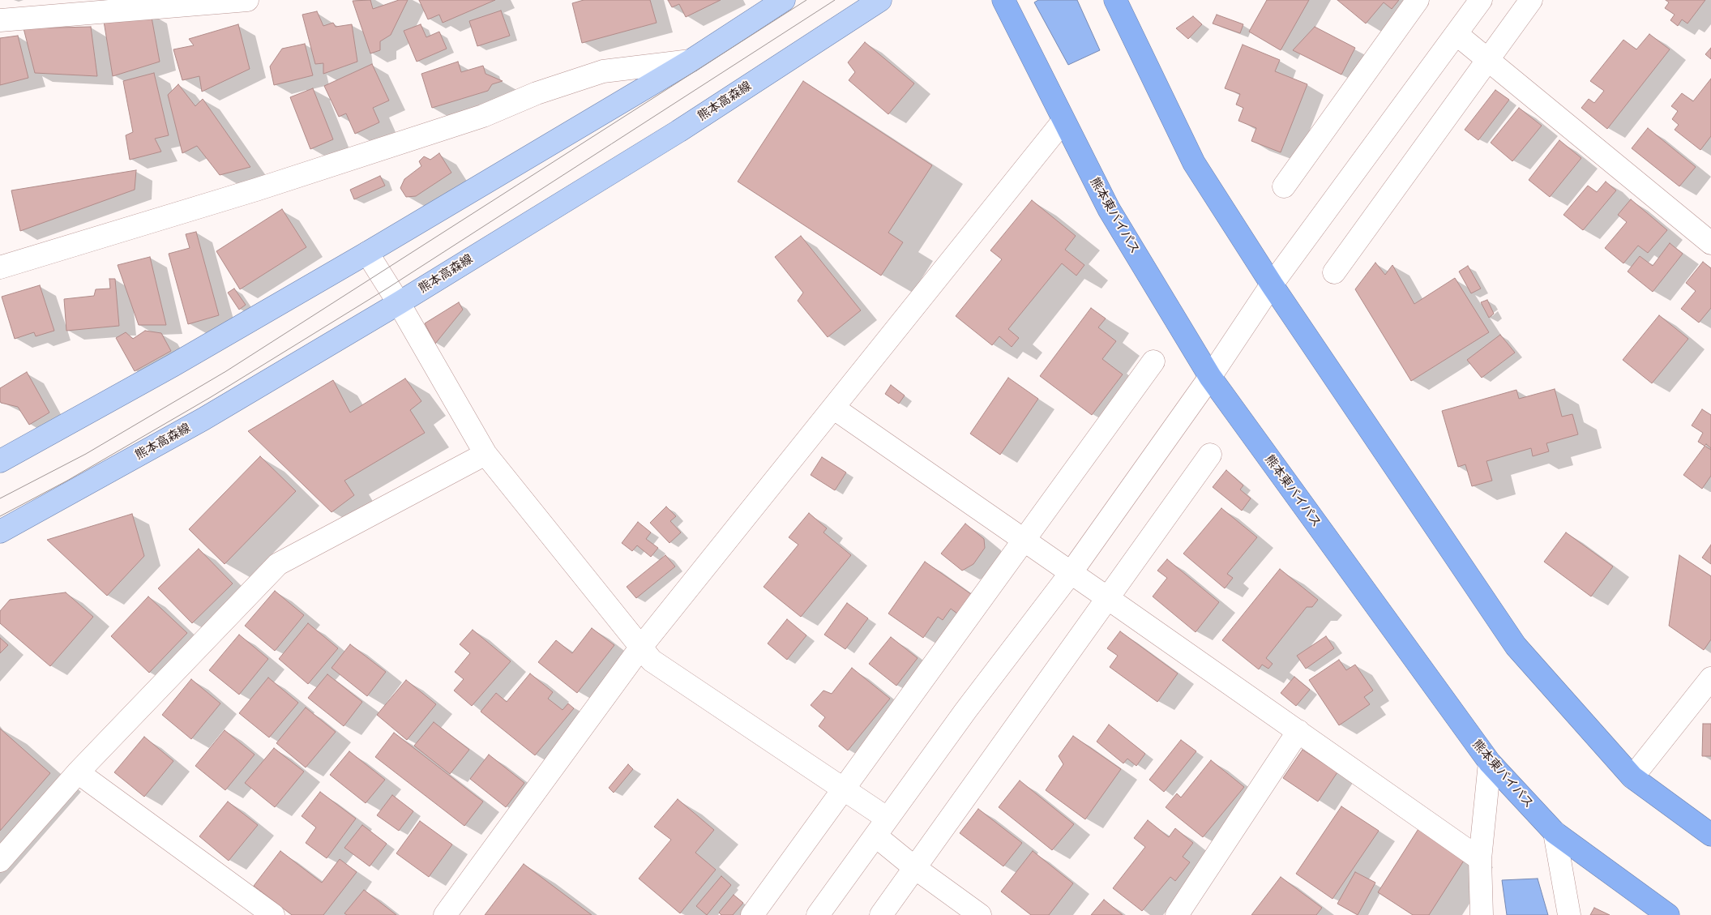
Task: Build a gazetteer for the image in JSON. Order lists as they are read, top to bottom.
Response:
{
  "streets": {
    "highway": ["熊本東バイパス"],
    "main road": ["熊本高森線"]
  }
}
